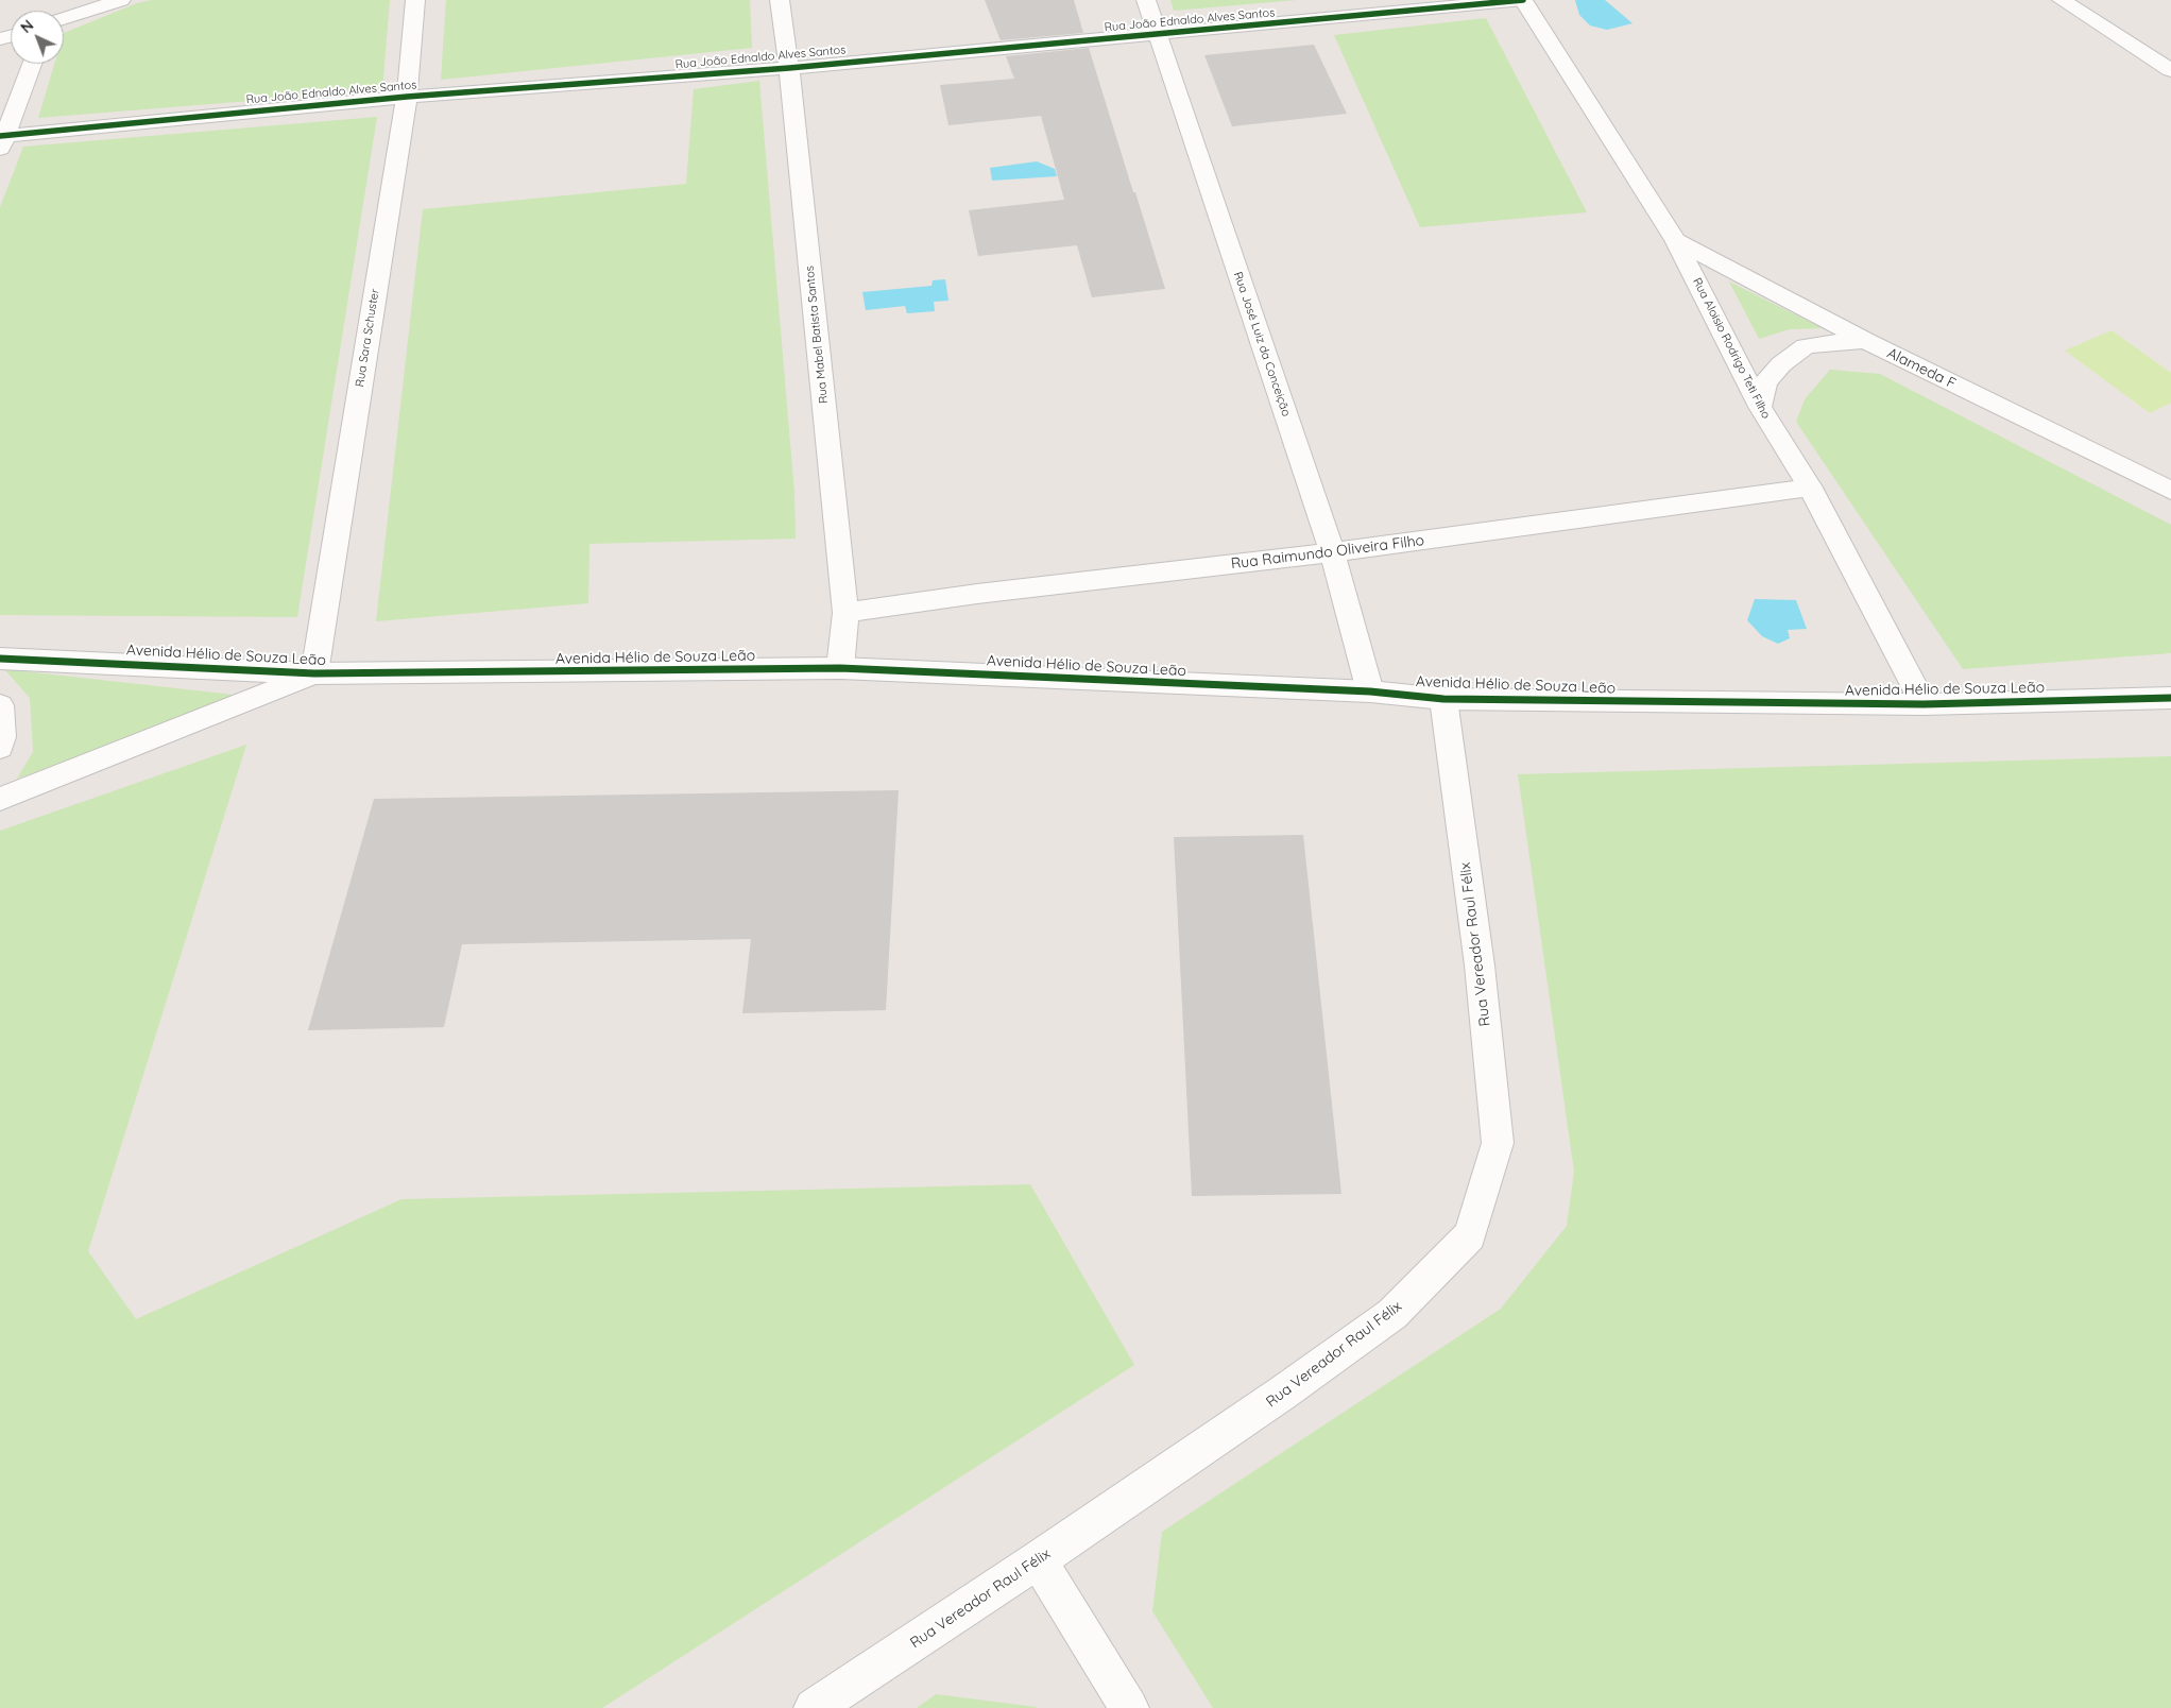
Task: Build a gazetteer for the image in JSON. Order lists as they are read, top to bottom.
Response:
{
  "streets": {
    "street": [
      "Rua João Ednaldo Alves Santos",
      "Rua Mabel Batista Santos",
      "Rua Sara Schuster",
      "Rua José Luiz da Conceição",
      "Rua Aloisio Rodrigo Teti Filho",
      "Alameda F",
      "Rua Raimundo Oliveira Filho",
      "Avenida Hélio de Souza Leão",
      "Rua Vereador Raul Félix"
    ]
  },
  "crossings": [
    ["Rua João Ednaldo Alves Santos", "Rua Mabel Batista Santos"],
    ["Rua João Ednaldo Alves Santos", "Rua Sara Schuster"],
    ["Rua João Ednaldo Alves Santos", "Rua José Luiz da Conceição"],
    ["Rua João Ednaldo Alves Santos", "Rua Aloisio Rodrigo Teti Filho"],
    ["Rua Mabel Batista Santos", "Rua Raimundo Oliveira Filho"],
    ["Rua Mabel Batista Santos", "Avenida Hélio de Souza Leão"],
    ["Rua Sara Schuster", "Avenida Hélio de Souza Leão"],
    ["Rua José Luiz da Conceição", "Rua Raimundo Oliveira Filho"],
    ["Rua José Luiz da Conceição", "Avenida Hélio de Souza Leão"],
    ["Rua Aloisio Rodrigo Teti Filho", "Alameda F"],
    ["Rua Aloisio Rodrigo Teti Filho", "Rua Raimundo Oliveira Filho"],
    ["Rua Aloisio Rodrigo Teti Filho", "Avenida Hélio de Souza Leão"],
    ["Avenida Hélio de Souza Leão", "Rua Vereador Raul Félix"]
  ],
  "north": "top left"
}
